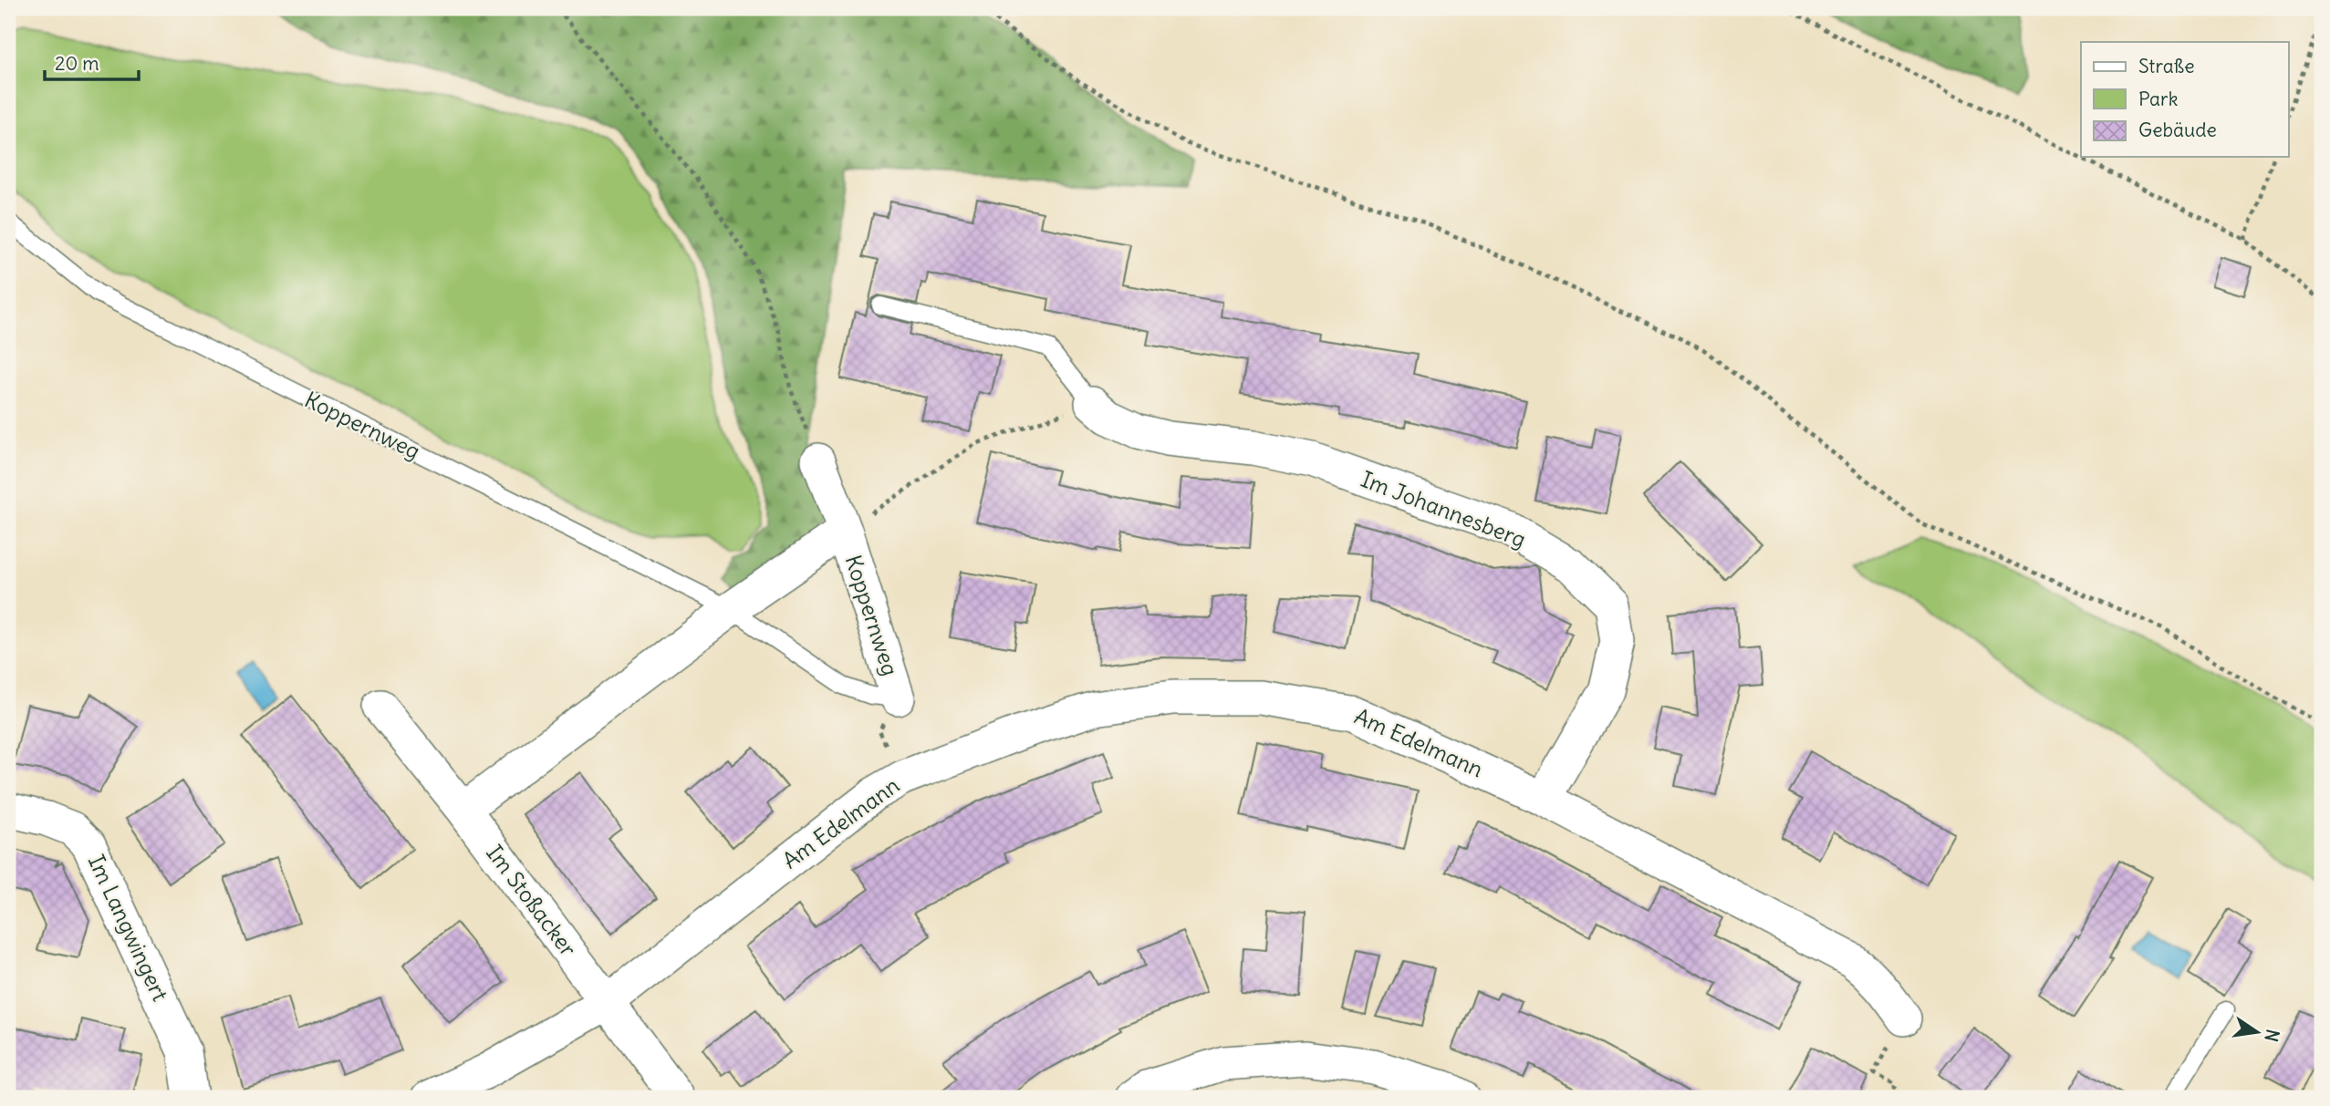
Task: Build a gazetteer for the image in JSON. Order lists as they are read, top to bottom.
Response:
{
  "streets": {
    "street": [
      "Koppernweg",
      "Im Johannesberg",
      "Am Edelmann",
      "Im Stoßacker",
      "Im Langwingert"
    ]
  },
  "crossings": [
    ["Koppernweg", "Im Stoßacker"],
    ["Im Johannesberg", "Am Edelmann"],
    ["Am Edelmann", "Im Stoßacker"]
  ],
  "legend": ["Straße", "Park", "Gebäude"],
  "scale_bar": "20 m",
  "north": "right"
}
